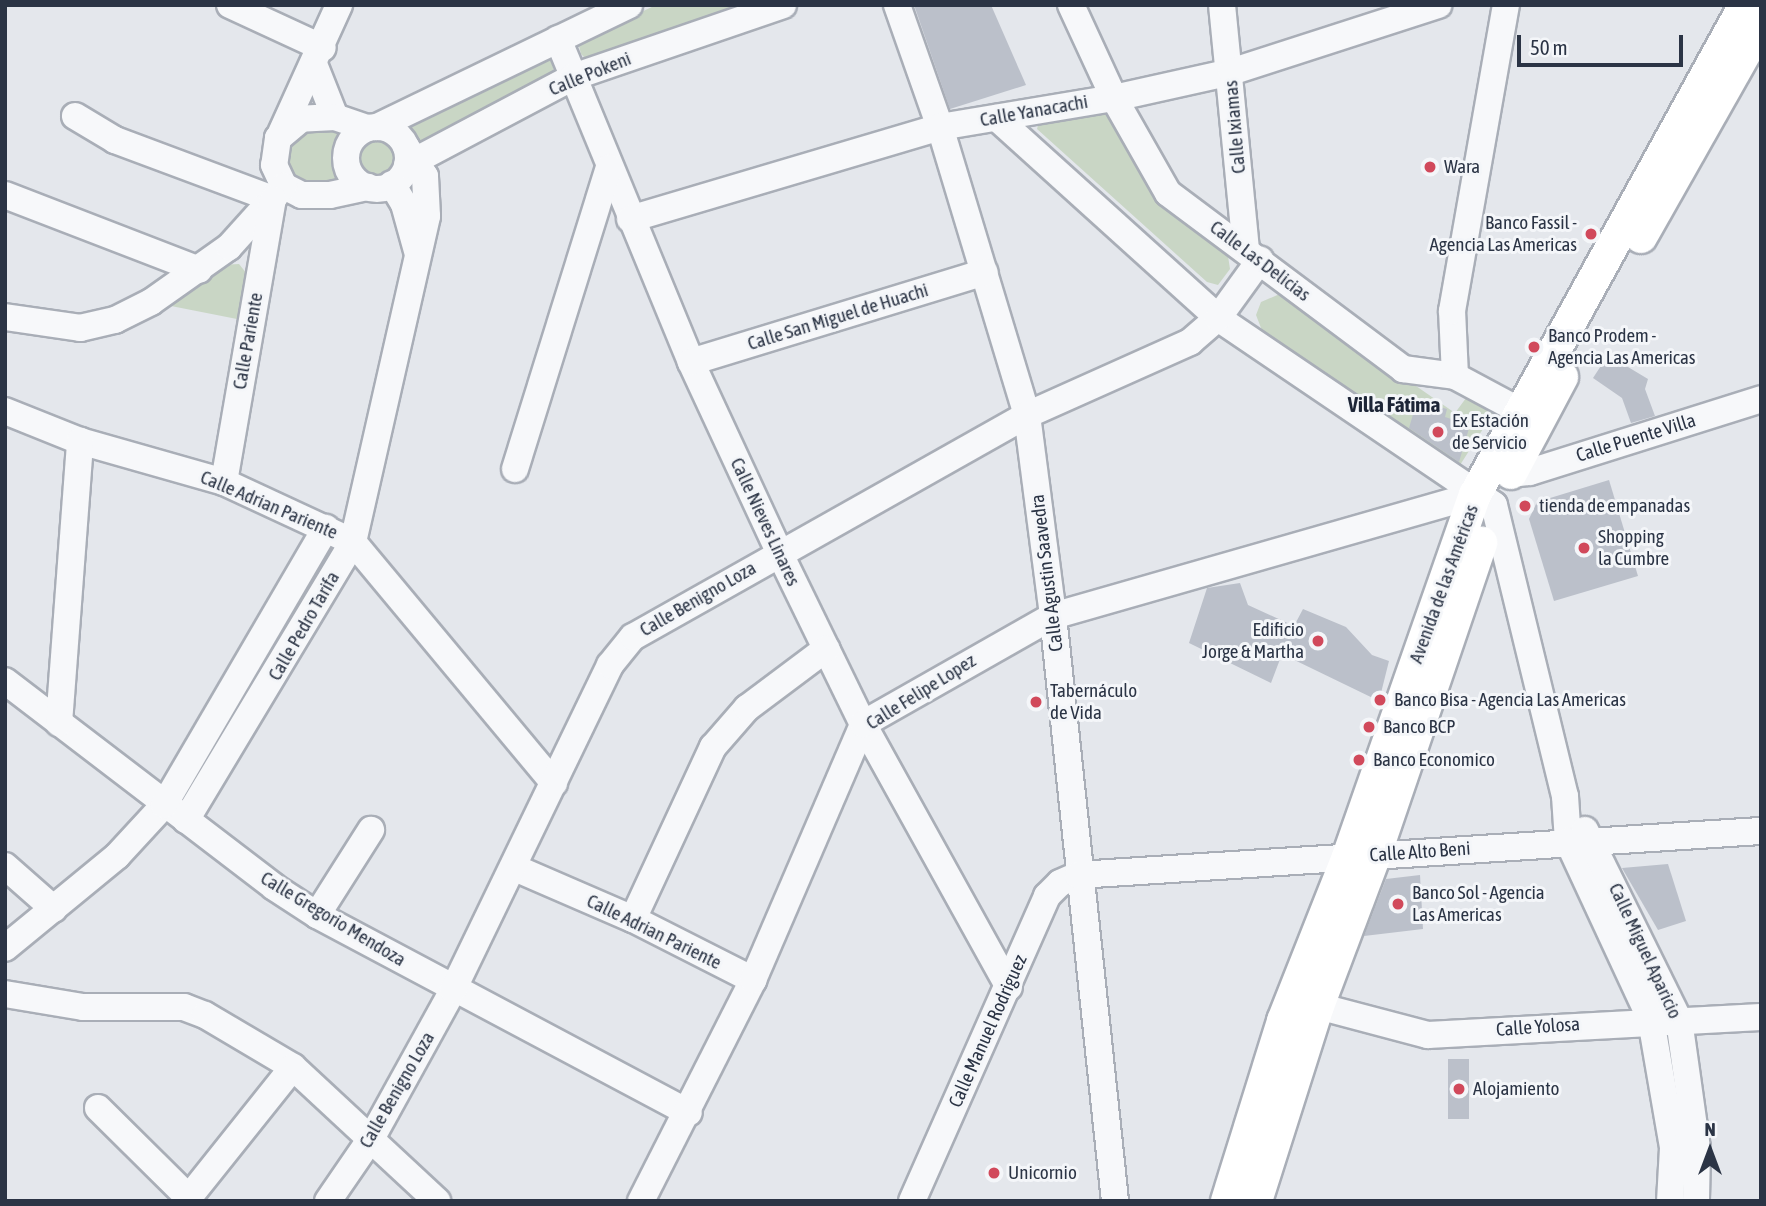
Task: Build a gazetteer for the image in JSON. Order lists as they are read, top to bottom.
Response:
{
  "streets": {
    "main road": ["Avenida de las Américas"],
    "street": [
      "Calle Pokeni",
      "Calle Yanacachi",
      "Calle Ixiamas",
      "Calle Las Delicias",
      "Calle San Miguel de Huachi",
      "Calle Pariente",
      "Calle Puente Villa",
      "Calle Adrian Pariente",
      "Calle Nieves Linares",
      "Calle Agustin Saavedra",
      "Calle Benigno Loza",
      "Calle Pedro Tarifa",
      "Calle Felipe Lopez",
      "Calle Alto Beni",
      "Calle Gregorio Mendoza",
      "Calle Miguel Aparicio",
      "Calle Yolosa",
      "Calle Manuel Rodriguez"
    ]
  },
  "crossings": [
    ["Calle Pokeni", "Calle Pariente"],
    ["Calle Pokeni", "Calle Nieves Linares"],
    ["Calle Pokeni", "Calle Pedro Tarifa"],
    ["Calle Yanacachi", "Calle Ixiamas"],
    ["Calle Yanacachi", "Calle Las Delicias"],
    ["Calle Yanacachi", "Calle Nieves Linares"],
    ["Calle Yanacachi", "Calle Agustin Saavedra"],
    ["Calle Ixiamas", "Calle Las Delicias"],
    ["Calle Las Delicias", "Avenida de las Américas"],
    ["Calle San Miguel de Huachi", "Calle Nieves Linares"],
    ["Calle San Miguel de Huachi", "Calle Agustin Saavedra"],
    ["Calle Pariente", "Calle Adrian Pariente"],
    ["Calle Puente Villa", "Avenida de las Américas"],
    ["Calle Adrian Pariente", "Calle Benigno Loza"],
    ["Calle Adrian Pariente", "Calle Pedro Tarifa"],
    ["Calle Adrian Pariente", "Calle Felipe Lopez"],
    ["Calle Nieves Linares", "Calle Benigno Loza"],
    ["Calle Nieves Linares", "Calle Felipe Lopez"],
    ["Calle Nieves Linares", "Calle Manuel Rodriguez"],
    ["Calle Agustin Saavedra", "Calle Benigno Loza"],
    ["Calle Agustin Saavedra", "Calle Felipe Lopez"],
    ["Calle Agustin Saavedra", "Calle Alto Beni"],
    ["Calle Agustin Saavedra", "Calle Manuel Rodriguez"],
    ["Avenida de las Américas", "Calle Felipe Lopez"],
    ["Avenida de las Américas", "Calle Alto Beni"],
    ["Avenida de las Américas", "Calle Miguel Aparicio"],
    ["Avenida de las Américas", "Calle Yolosa"],
    ["Calle Benigno Loza", "Calle Gregorio Mendoza"],
    ["Calle Pedro Tarifa", "Calle Gregorio Mendoza"],
    ["Calle Felipe Lopez", "Calle Gregorio Mendoza"],
    ["Calle Felipe Lopez", "Calle Miguel Aparicio"],
    ["Calle Alto Beni", "Calle Miguel Aparicio"],
    ["Calle Alto Beni", "Calle Manuel Rodriguez"],
    ["Calle Miguel Aparicio", "Calle Yolosa"]
  ],
  "districts": ["Villa Fátima"],
  "places": [
    "Wara",
    "Banco Fassil - Agencia Las Americas",
    "Banco Prodem - Agencia Las Americas",
    "Ex Estación de Servicio",
    "tienda de empanadas",
    "Shopping la Cumbre",
    "Edificio Jorge & Martha",
    "Banco Bisa - Agencia Las Americas",
    "Tabernáculo de Vida",
    "Banco BCP",
    "Banco Economico",
    "Banco Sol - Agencia Las Americas",
    "Alojamiento",
    "Unicornio"
  ],
  "scale_bar": "50 m",
  "north": "top"
}
